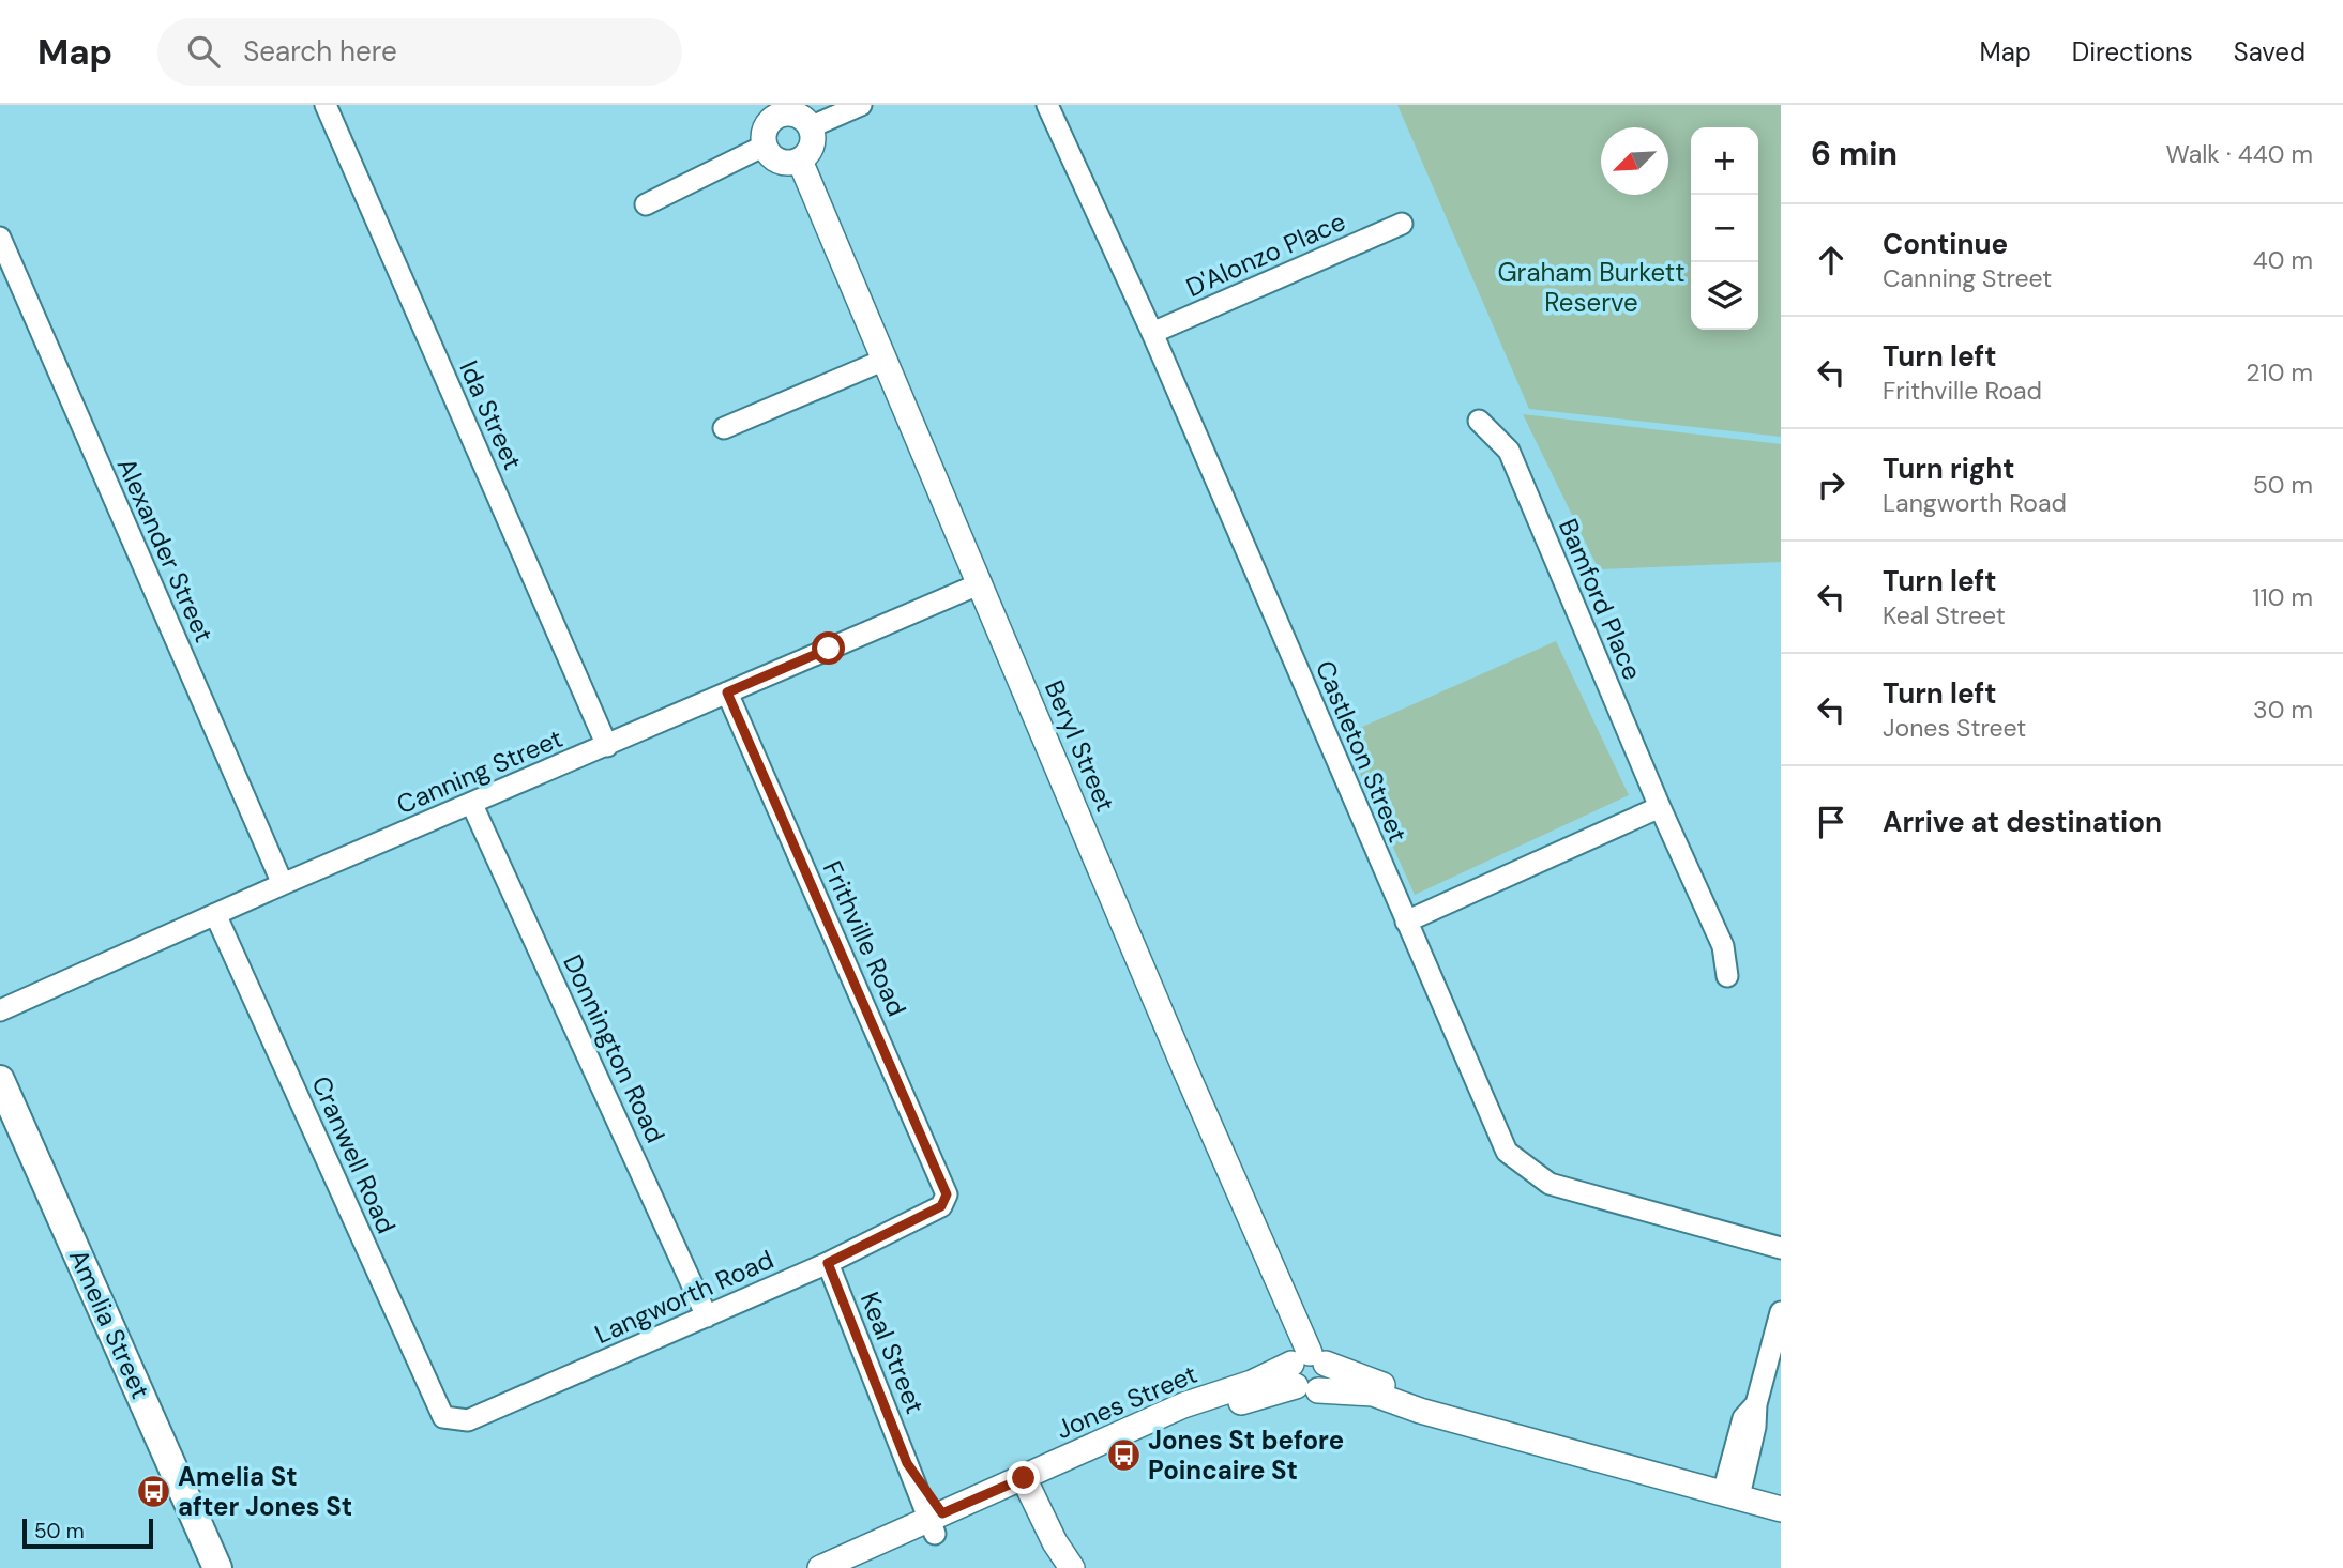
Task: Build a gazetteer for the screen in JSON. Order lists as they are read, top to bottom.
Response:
{
  "streets": {
    "main road": ["Amelia Street"],
    "street": [
      "D'Alonzo Place",
      "Ida Street",
      "Alexander Street",
      "Bamford Place",
      "Beryl Street",
      "Castleton Street",
      "Canning Street",
      "Frithville Road",
      "Donnington Road",
      "Cranwell Road",
      "Langworth Road",
      "Keal Street",
      "Jones Street"
    ]
  },
  "crossings": [
    ["D'Alonzo Place", "Castleton Street"],
    ["Ida Street", "Canning Street"],
    ["Alexander Street", "Canning Street"],
    ["Beryl Street", "Canning Street"],
    ["Beryl Street", "Jones Street"],
    ["Canning Street", "Frithville Road"],
    ["Canning Street", "Donnington Road"],
    ["Canning Street", "Cranwell Road"],
    ["Frithville Road", "Langworth Road"],
    ["Donnington Road", "Langworth Road"],
    ["Cranwell Road", "Langworth Road"],
    ["Langworth Road", "Keal Street"],
    ["Keal Street", "Jones Street"]
  ],
  "parks": ["Graham Burkett Reserve"],
  "places": {
    "bus stop": ["Jones St before Poincaire St", "Amelia St after Jones St"]
  },
  "scale_bar": "50 m",
  "north": "bottom left",
  "page": {
    "header": "Map",
    "search": "Search here",
    "nav": ["Map", "Directions", "Saved"],
    "heading": ["6 min", "Walk · 440 m"],
    "map_buttons": ["+", "−"],
    "list": [
      ["Continue", "Canning Street", "40 m"],
      ["Turn left", "Frithville Road", "210 m"],
      ["Turn right", "Langworth Road", "50 m"],
      ["Turn left", "Keal Street", "110 m"],
      ["Turn left", "Jones Street", "30 m"],
      "Arrive at destination"
    ],
    "scale": "50 m"
  }
}
